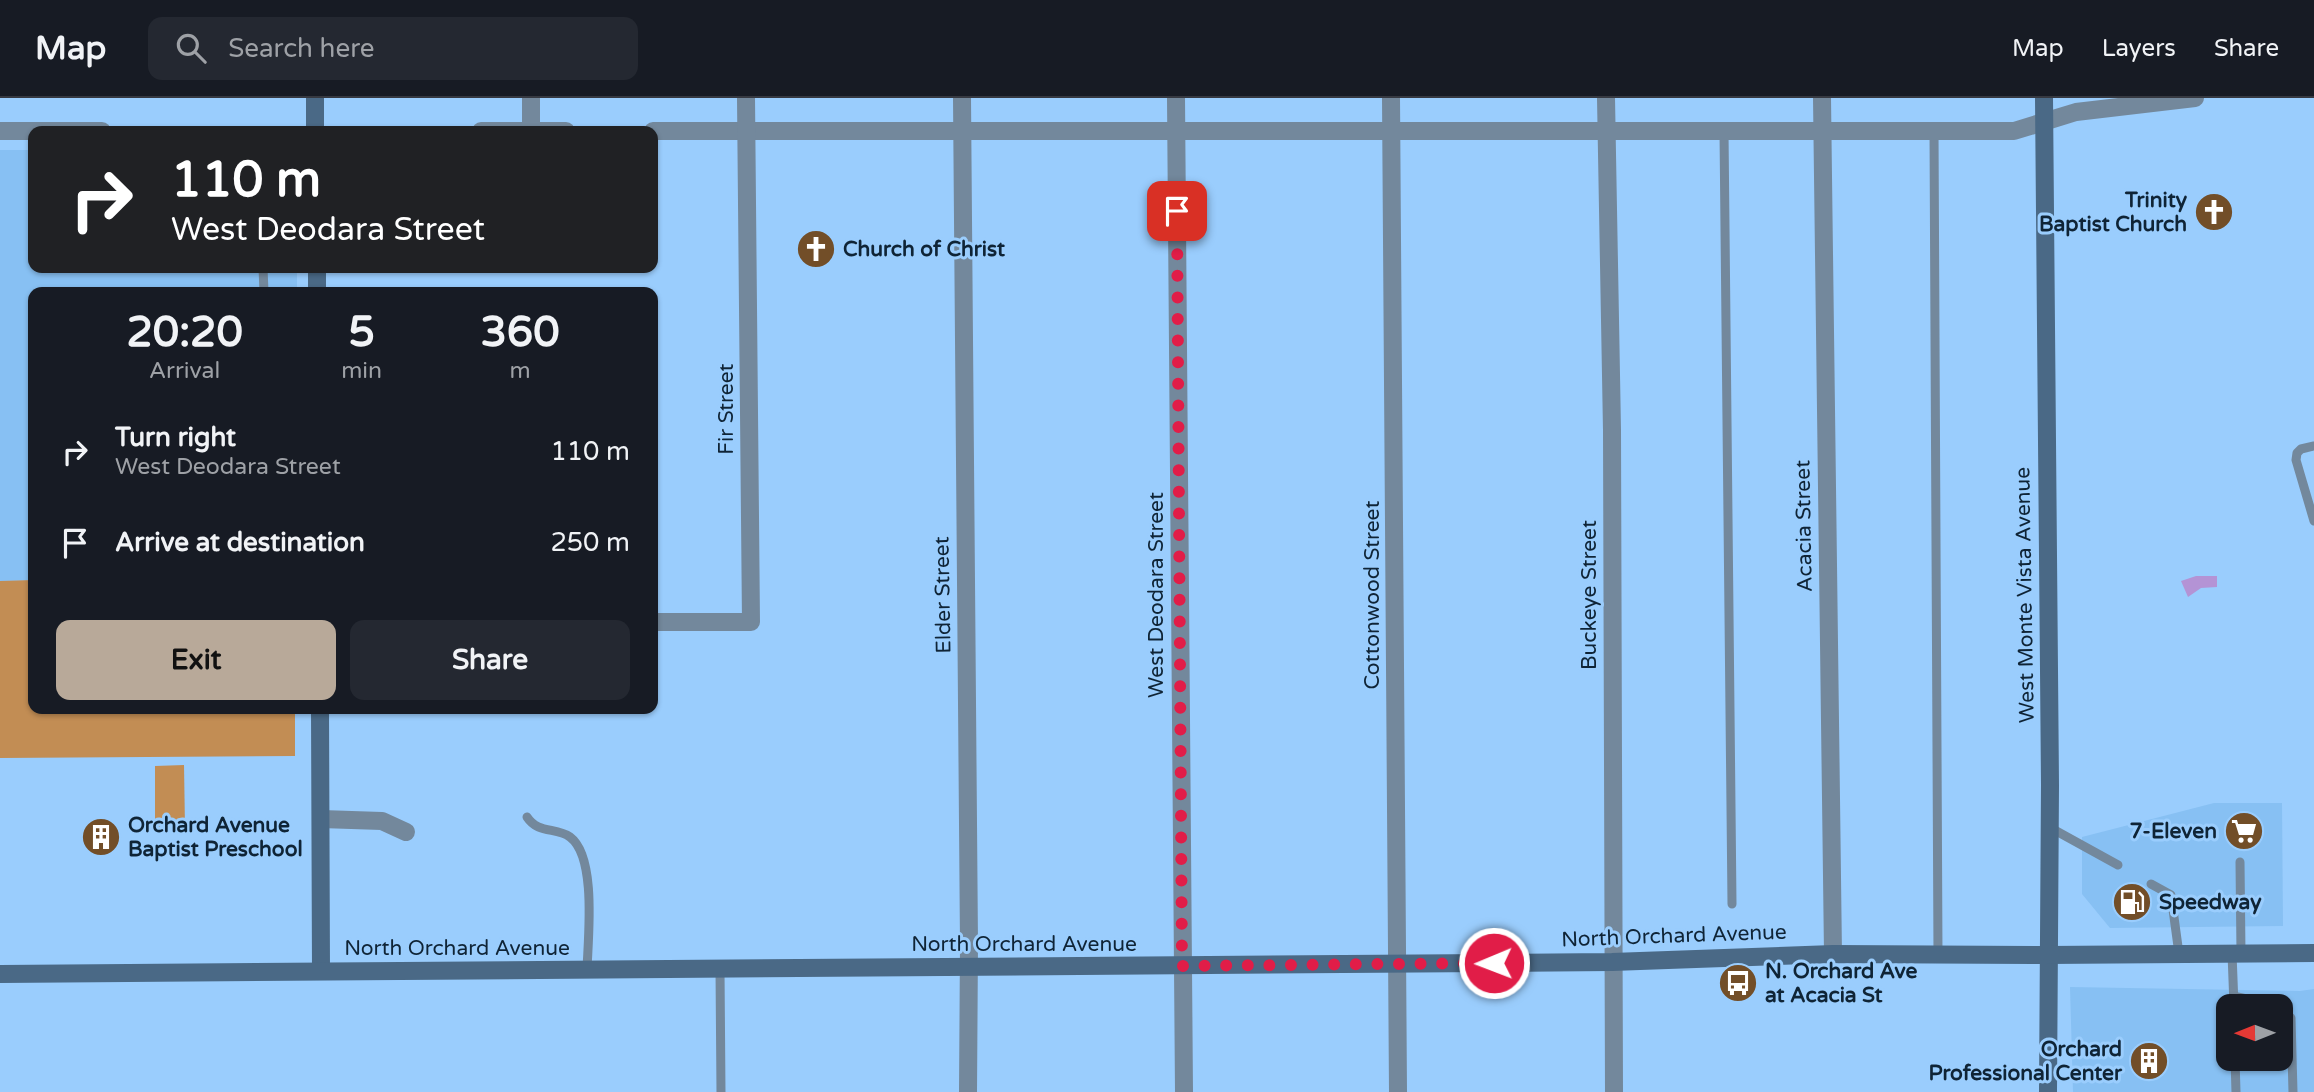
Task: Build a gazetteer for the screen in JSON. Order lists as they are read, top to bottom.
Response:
{
  "streets": {
    "street": [
      "Fir Street",
      "Acacia Street",
      "Elder Street",
      "West Deodara Street",
      "Cottonwood Street",
      "Buckeye Street",
      "West Monte Vista Avenue",
      "North Orchard Avenue"
    ]
  },
  "crossings": [
    ["Acacia Street", "North Orchard Avenue"],
    ["Elder Street", "North Orchard Avenue"],
    ["West Deodara Street", "North Orchard Avenue"],
    ["Cottonwood Street", "North Orchard Avenue"],
    ["Buckeye Street", "North Orchard Avenue"],
    ["West Monte Vista Avenue", "North Orchard Avenue"]
  ],
  "places": {
    "church": ["Trinity Baptist Church", "Church of Christ"],
    "supermarket": ["7-Eleven"],
    "building": ["Orchard Avenue Baptist Preschool", "Orchard Professional Center"],
    "fuel station": ["Speedway"],
    "bus stop": ["N. Orchard Ave at Acacia St"]
  },
  "north": "left",
  "page": {
    "header": "Map",
    "search": "Search here",
    "nav": ["Map", "Layers", "Share"],
    "turn": ["110 m", "West Deodara Street"],
    "eta": [
      "20:20",
      "Arrival",
      "5",
      "min",
      "360",
      "m"
    ],
    "list": [
      {
        "name": "Turn right",
        "note": "West Deodara Street",
        "value": "110 m"
      },
      {
        "name": "Arrive at destination",
        "value": "250 m"
      }
    ],
    "buttons": ["Exit", "Share"]
  }
}
